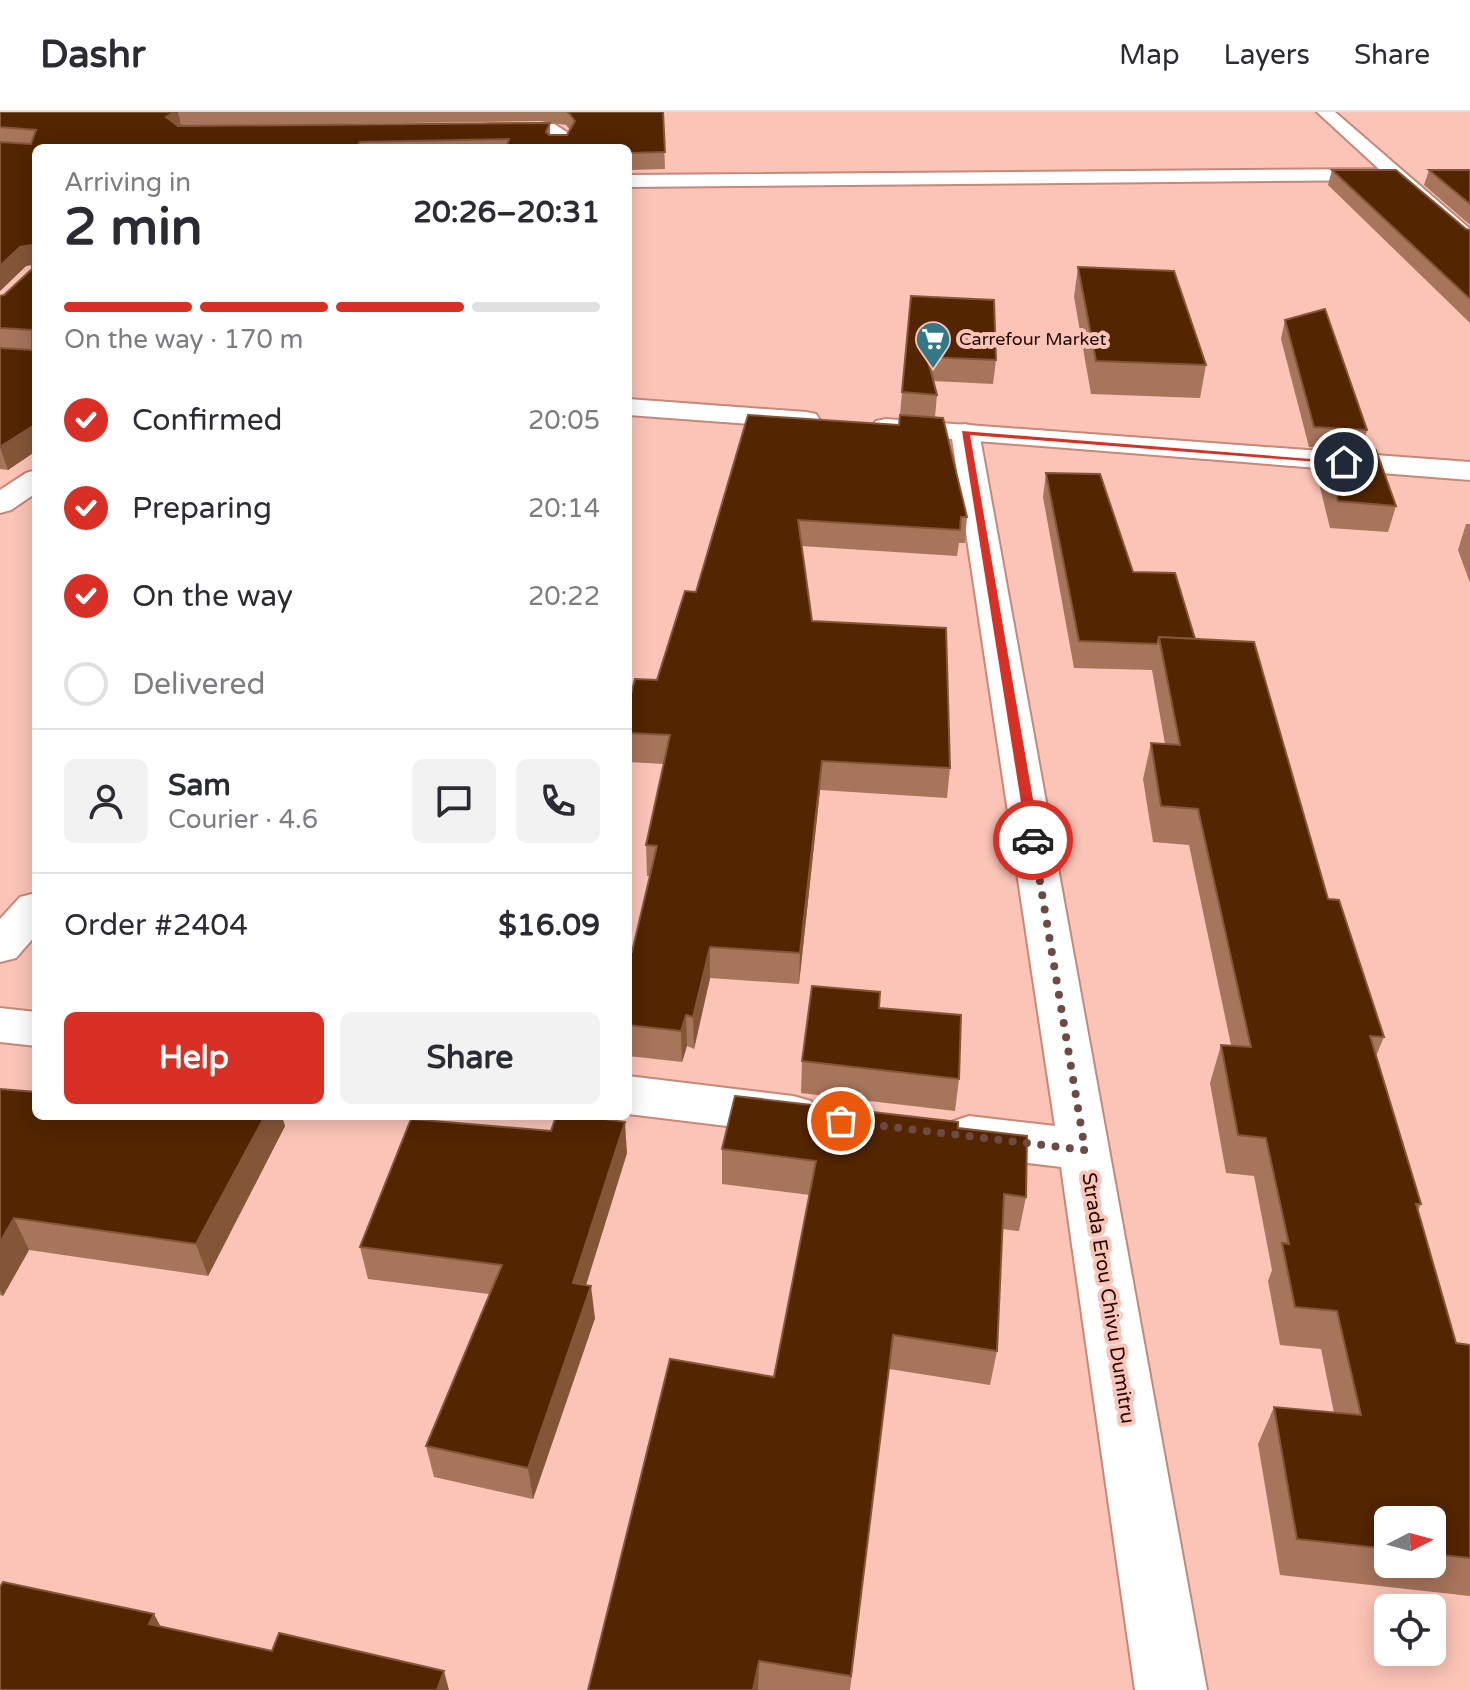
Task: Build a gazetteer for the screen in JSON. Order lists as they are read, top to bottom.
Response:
{
  "streets": {
    "street": ["Strada Erou Chivu Dumitru"]
  },
  "places": {
    "supermarket": ["Carrefour Market"]
  },
  "north": "right",
  "page": {
    "header": "Dashr",
    "nav": ["Map", "Layers", "Share"],
    "heading": ["2 min", "Arriving in", "20:26–20:31"],
    "panel": [
      "Sam",
      "Courier · 4.6",
      "Order #2404",
      "$16.09"
    ],
    "bar": "On the way · 170 m",
    "list": [
      ["Confirmed", "20:05"],
      ["Preparing", "20:14"],
      ["On the way", "20:22"],
      "Delivered"
    ],
    "buttons": ["Help", "Share"]
  }
}
